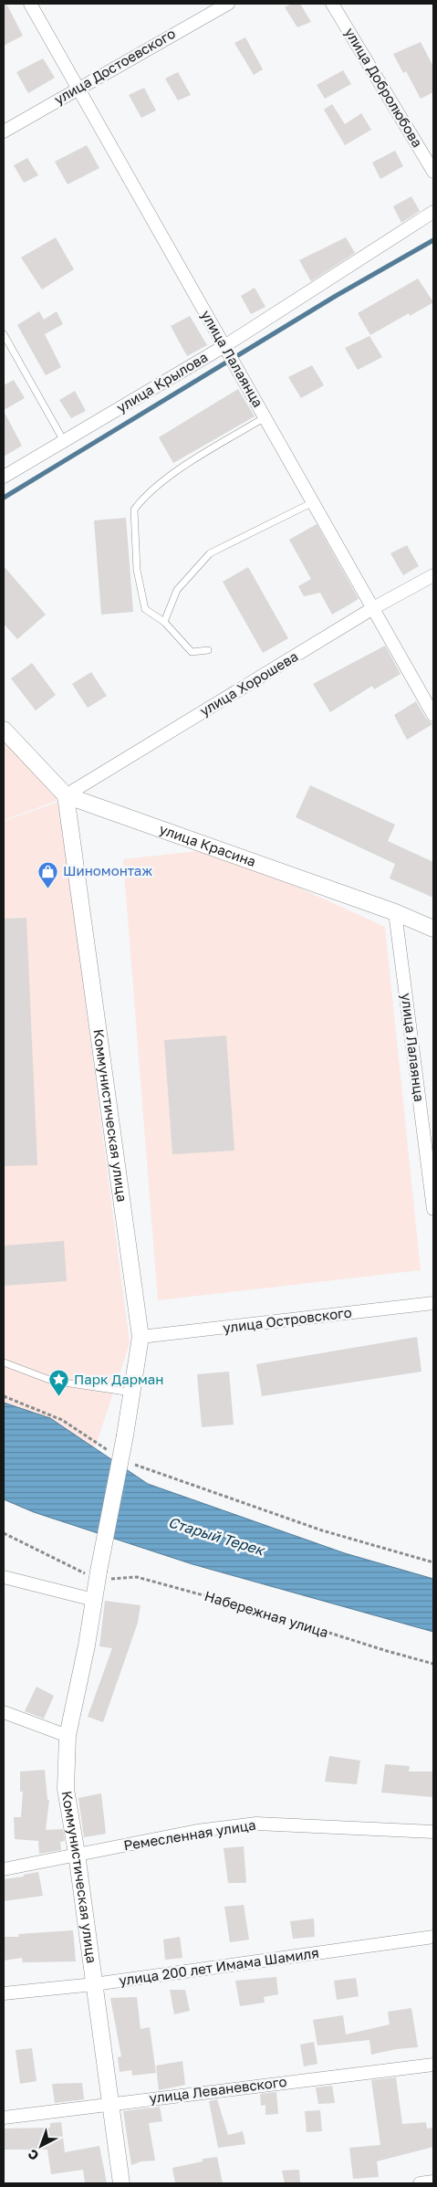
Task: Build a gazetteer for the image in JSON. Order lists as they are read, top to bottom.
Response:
{
  "streets": {
    "street": [
      "улица Достоевского",
      "улица Добролюбова",
      "улица Лалаянца",
      "улица Крылова",
      "улица Хорошева",
      "улица Красина",
      "Коммунистическая улица",
      "улица Островского",
      "Ремесленная улица",
      "улица 200 лет Имама Шамиля",
      "улица Леваневского"
    ],
    "path": ["Набережная улица"]
  },
  "crossings": [
    ["улица Достоевского", "улица Лалаянца"],
    ["улица Лалаянца", "улица Крылова"],
    ["улица Лалаянца", "улица Хорошева"],
    ["улица Лалаянца", "улица Красина"],
    ["улица Хорошева", "улица Красина"],
    ["улица Хорошева", "Коммунистическая улица"],
    ["улица Красина", "Коммунистическая улица"],
    ["Коммунистическая улица", "улица Островского"],
    ["Коммунистическая улица", "Набережная улица"],
    ["Коммунистическая улица", "Ремесленная улица"],
    ["Коммунистическая улица", "улица 200 лет Имама Шамиля"],
    ["Коммунистическая улица", "улица Леваневского"]
  ],
  "water": ["Старый Терек"],
  "places": {
    "shop": ["Шиномонтаж"],
    "place": ["Парк Дарман"]
  },
  "north": "bottom left"
}
